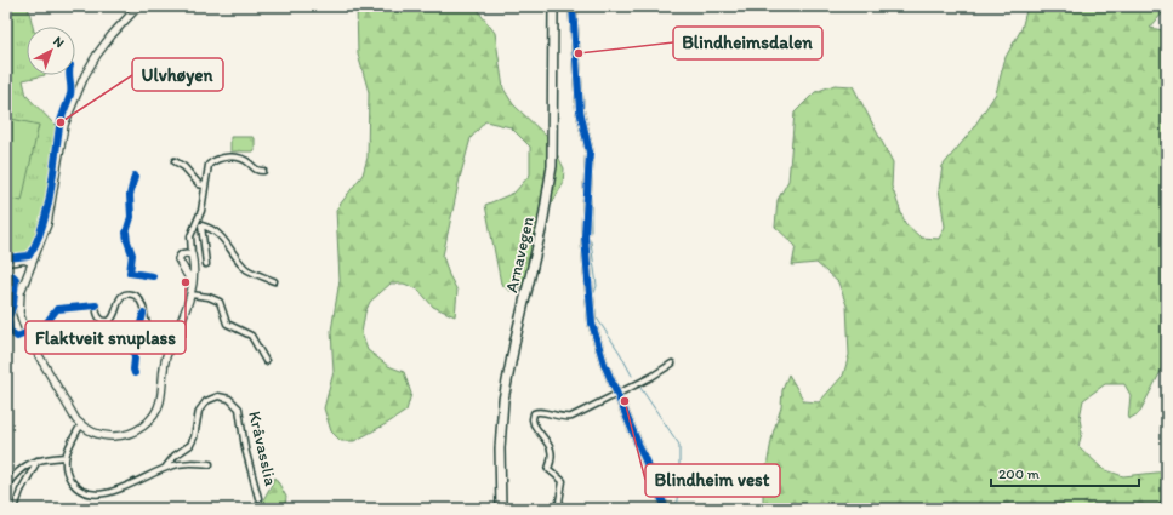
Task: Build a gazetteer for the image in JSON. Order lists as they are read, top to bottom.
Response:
{
  "streets": {
    "highway": ["Arnavegen"],
    "street": ["Kråvasslia"]
  },
  "places": [
    "Blindheimsdalen",
    "Ulvhøyen",
    "Flaktveit snuplass",
    "Blindheim vest"
  ],
  "scale_bar": "200 m",
  "north": "top right"
}
